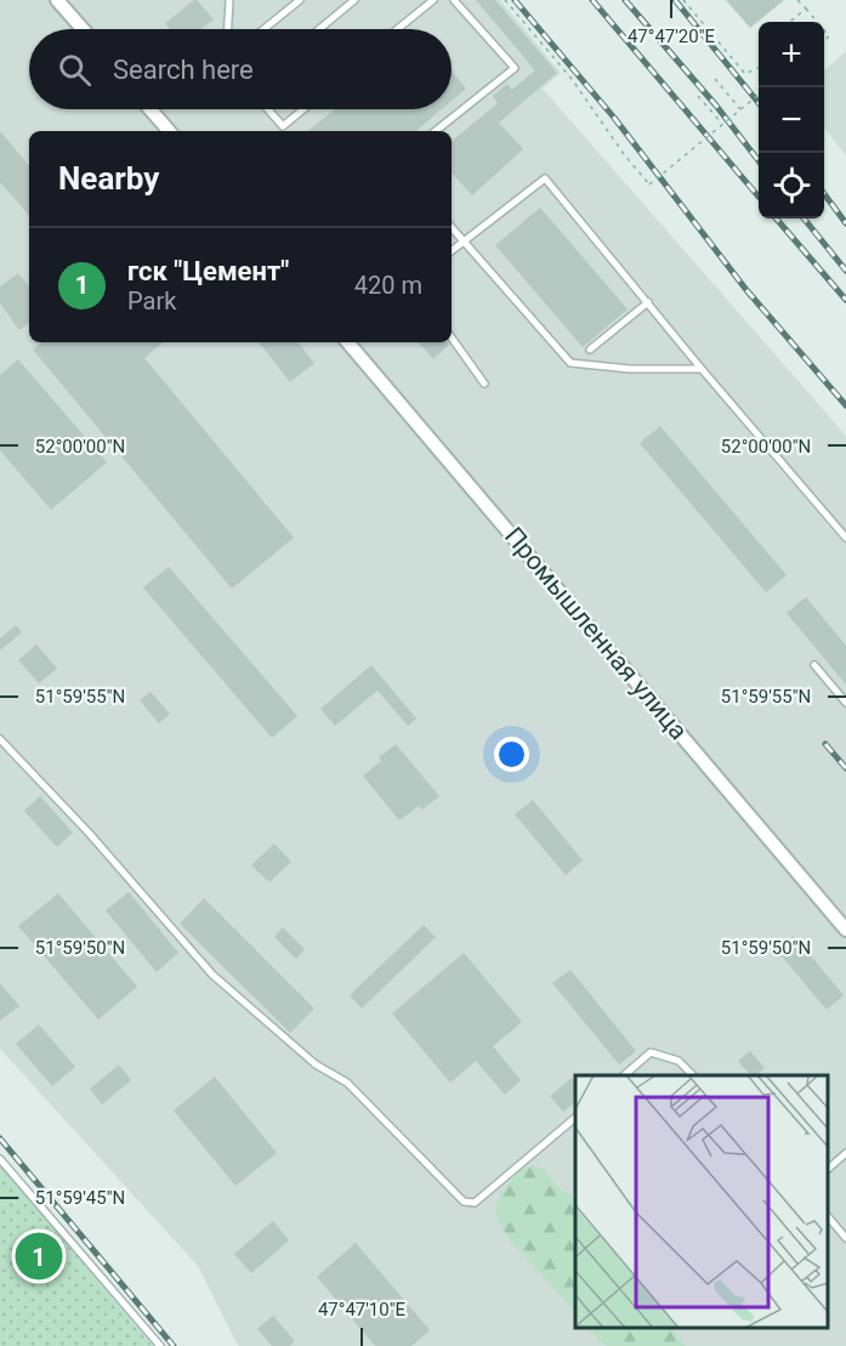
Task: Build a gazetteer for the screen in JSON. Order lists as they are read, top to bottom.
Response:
{
  "streets": {
    "street": ["Промышленная улица"]
  },
  "page": {
    "map_buttons": ["+", "−"],
    "search": "Search here",
    "heading": "Nearby",
    "list": [
      {
        "mark": "1",
        "name": "гск \"Цемент\"",
        "note": "Park",
        "value": "420 m"
      }
    ],
    "pins": "1"
  },
  "coordinates": [
    "47°47'20\"E",
    "52°00'00\"N",
    "51°59'55\"N",
    "51°59'50\"N",
    "51°59'45\"N",
    "47°47'10\"E"
  ]
}
